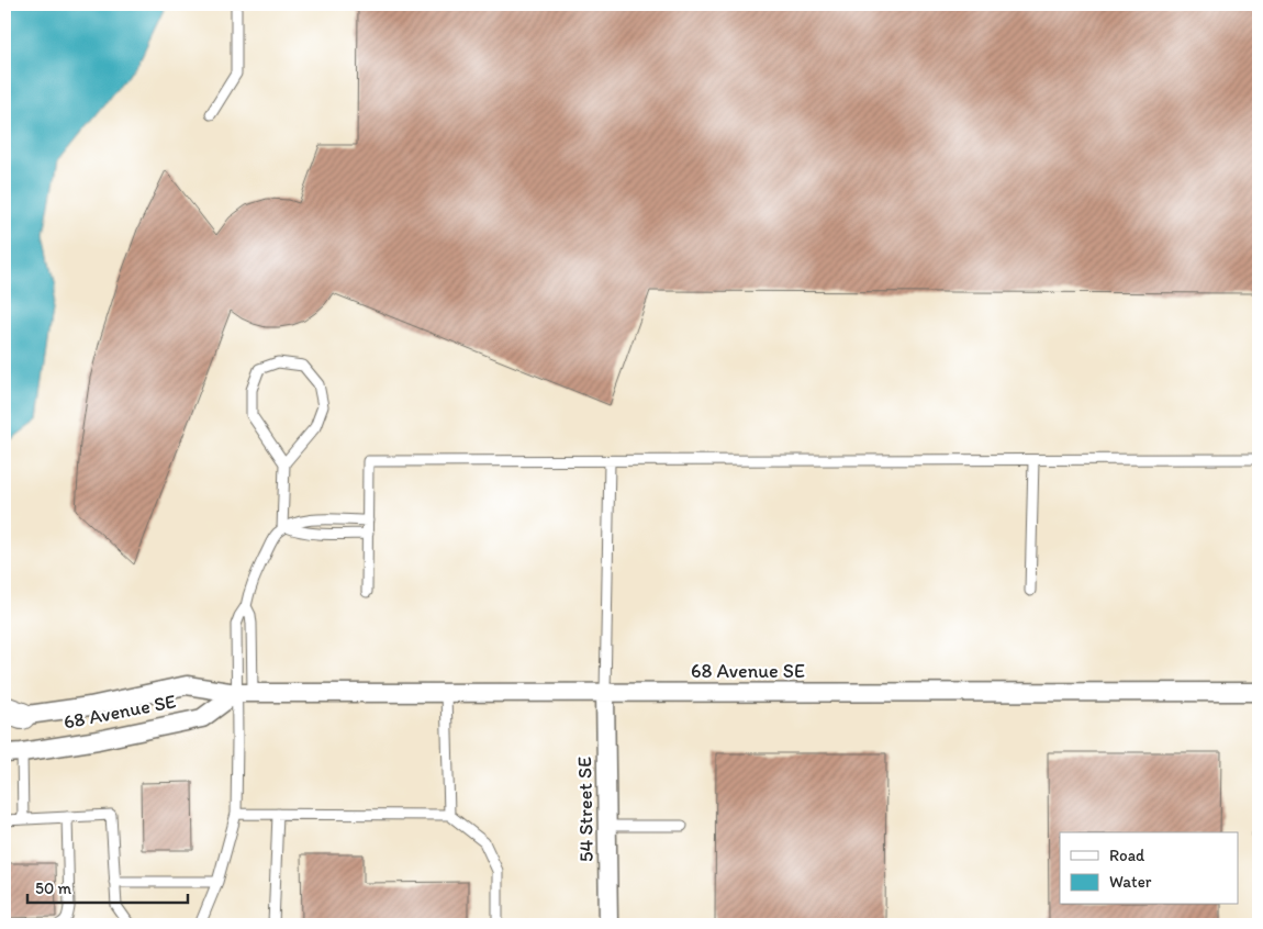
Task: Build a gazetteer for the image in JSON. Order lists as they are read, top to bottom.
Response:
{
  "streets": {
    "street": ["68 Avenue SE", "54 Street SE"]
  },
  "crossings": [
    ["68 Avenue SE", "54 Street SE"]
  ],
  "legend": ["Road", "Water"],
  "scale_bar": "50 m"
}
